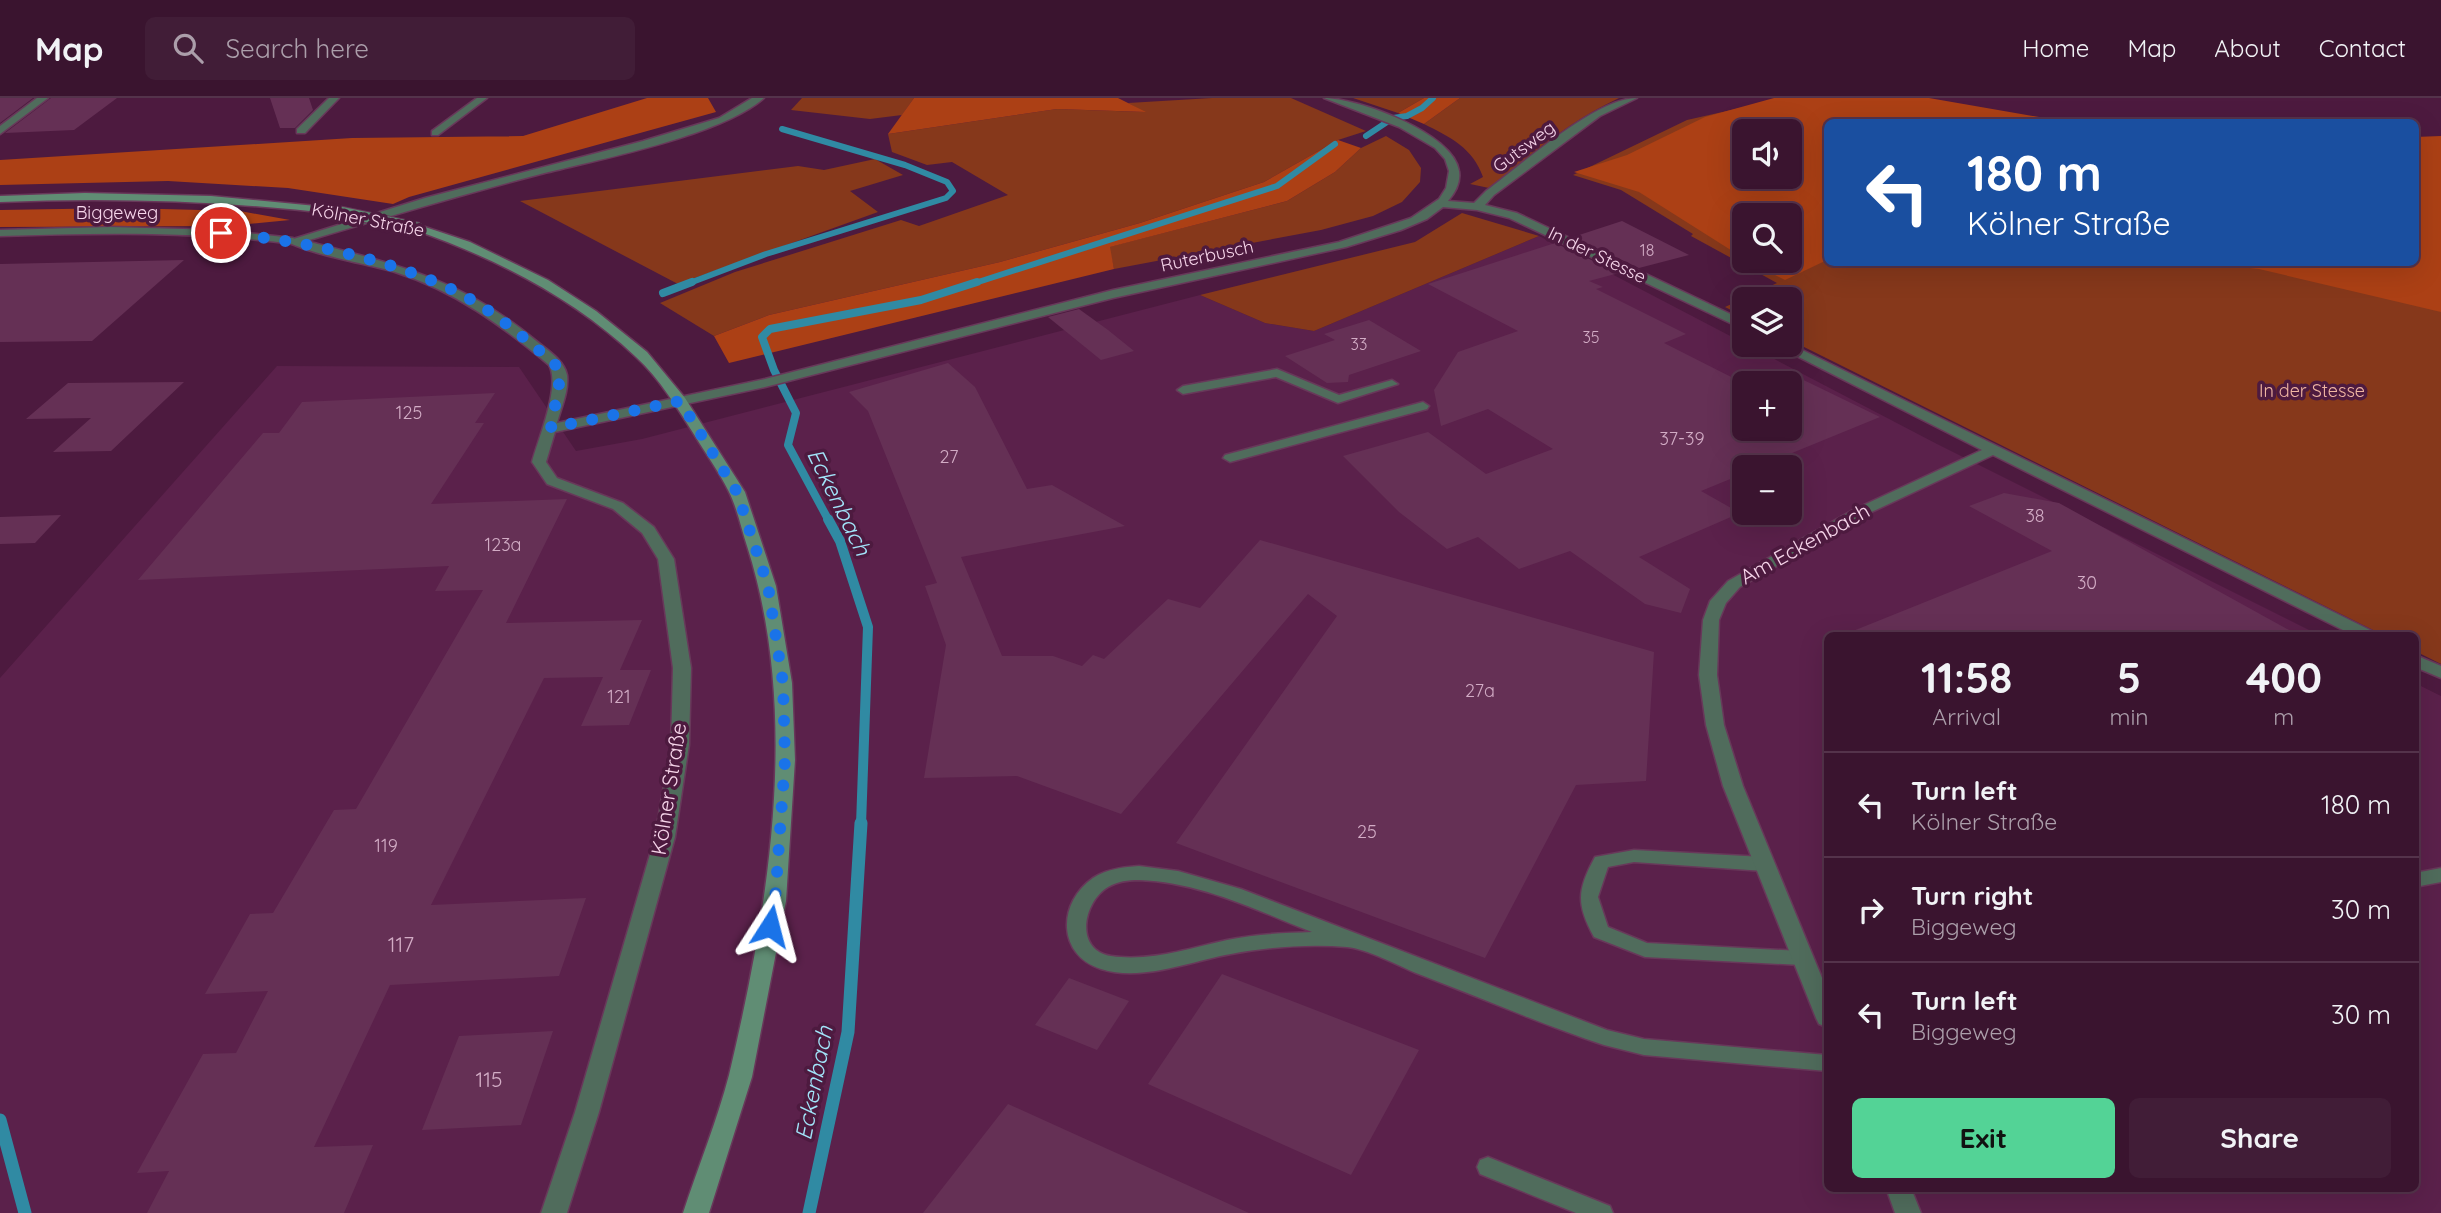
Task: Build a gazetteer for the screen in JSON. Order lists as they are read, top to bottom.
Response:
{
  "streets": {
    "main road": ["Kölner Straße"],
    "street": [
      "Gutsweg",
      "Biggeweg",
      "In der Stesse",
      "Ruterbusch",
      "Am Eckenbach"
    ]
  },
  "crossings": [
    ["Gutsweg", "In der Stesse"],
    ["Biggeweg", "Kölner Straße"],
    ["Kölner Straße", "Ruterbusch"],
    ["In der Stesse", "Ruterbusch"]
  ],
  "water": ["Eckenbach"],
  "parks": ["In der Stesse"],
  "house_numbers": [
    "18",
    "35",
    "33",
    "125",
    "37-39",
    "27",
    "38",
    "123a",
    "30",
    "27a",
    "121",
    "25",
    "119",
    "117",
    "115"
  ],
  "page": {
    "header": "Map",
    "search": "Search here",
    "nav": [
      "Home",
      "Map",
      "About",
      "Contact"
    ],
    "map_buttons": ["+", "−"],
    "turn": ["180 m", "Kölner Straße"],
    "eta": [
      "11:58",
      "Arrival",
      "5",
      "min",
      "400",
      "m"
    ],
    "list": [
      {
        "name": "Turn left",
        "note": "Kölner Straße",
        "value": "180 m"
      },
      {
        "name": "Turn right",
        "note": "Biggeweg",
        "value": "30 m"
      },
      {
        "name": "Turn left",
        "note": "Biggeweg",
        "value": "30 m"
      }
    ],
    "buttons": ["Exit", "Share"]
  }
}
